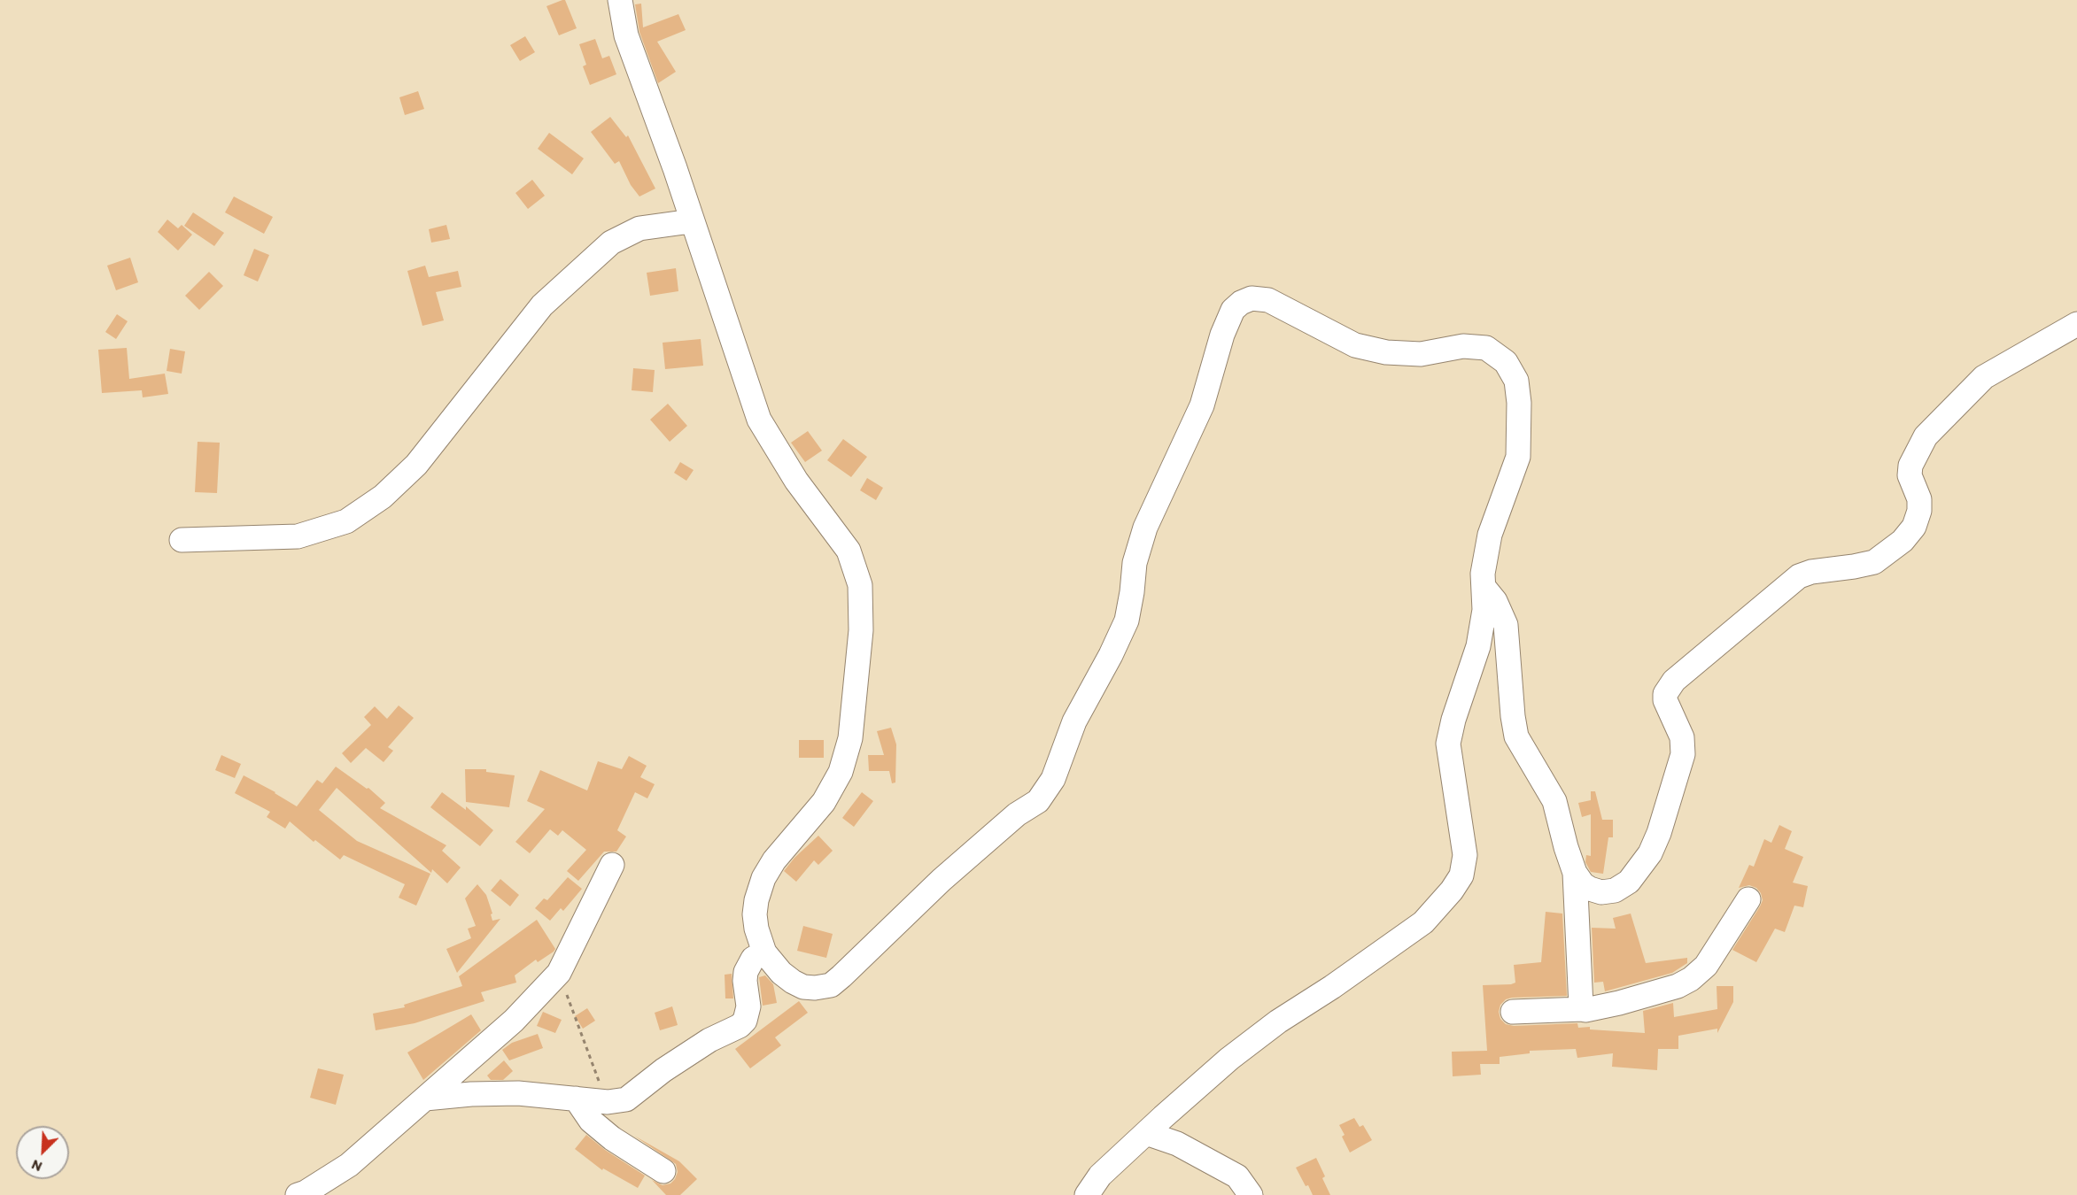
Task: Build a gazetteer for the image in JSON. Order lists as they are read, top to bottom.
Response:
{
  "north": "bottom left"
}
